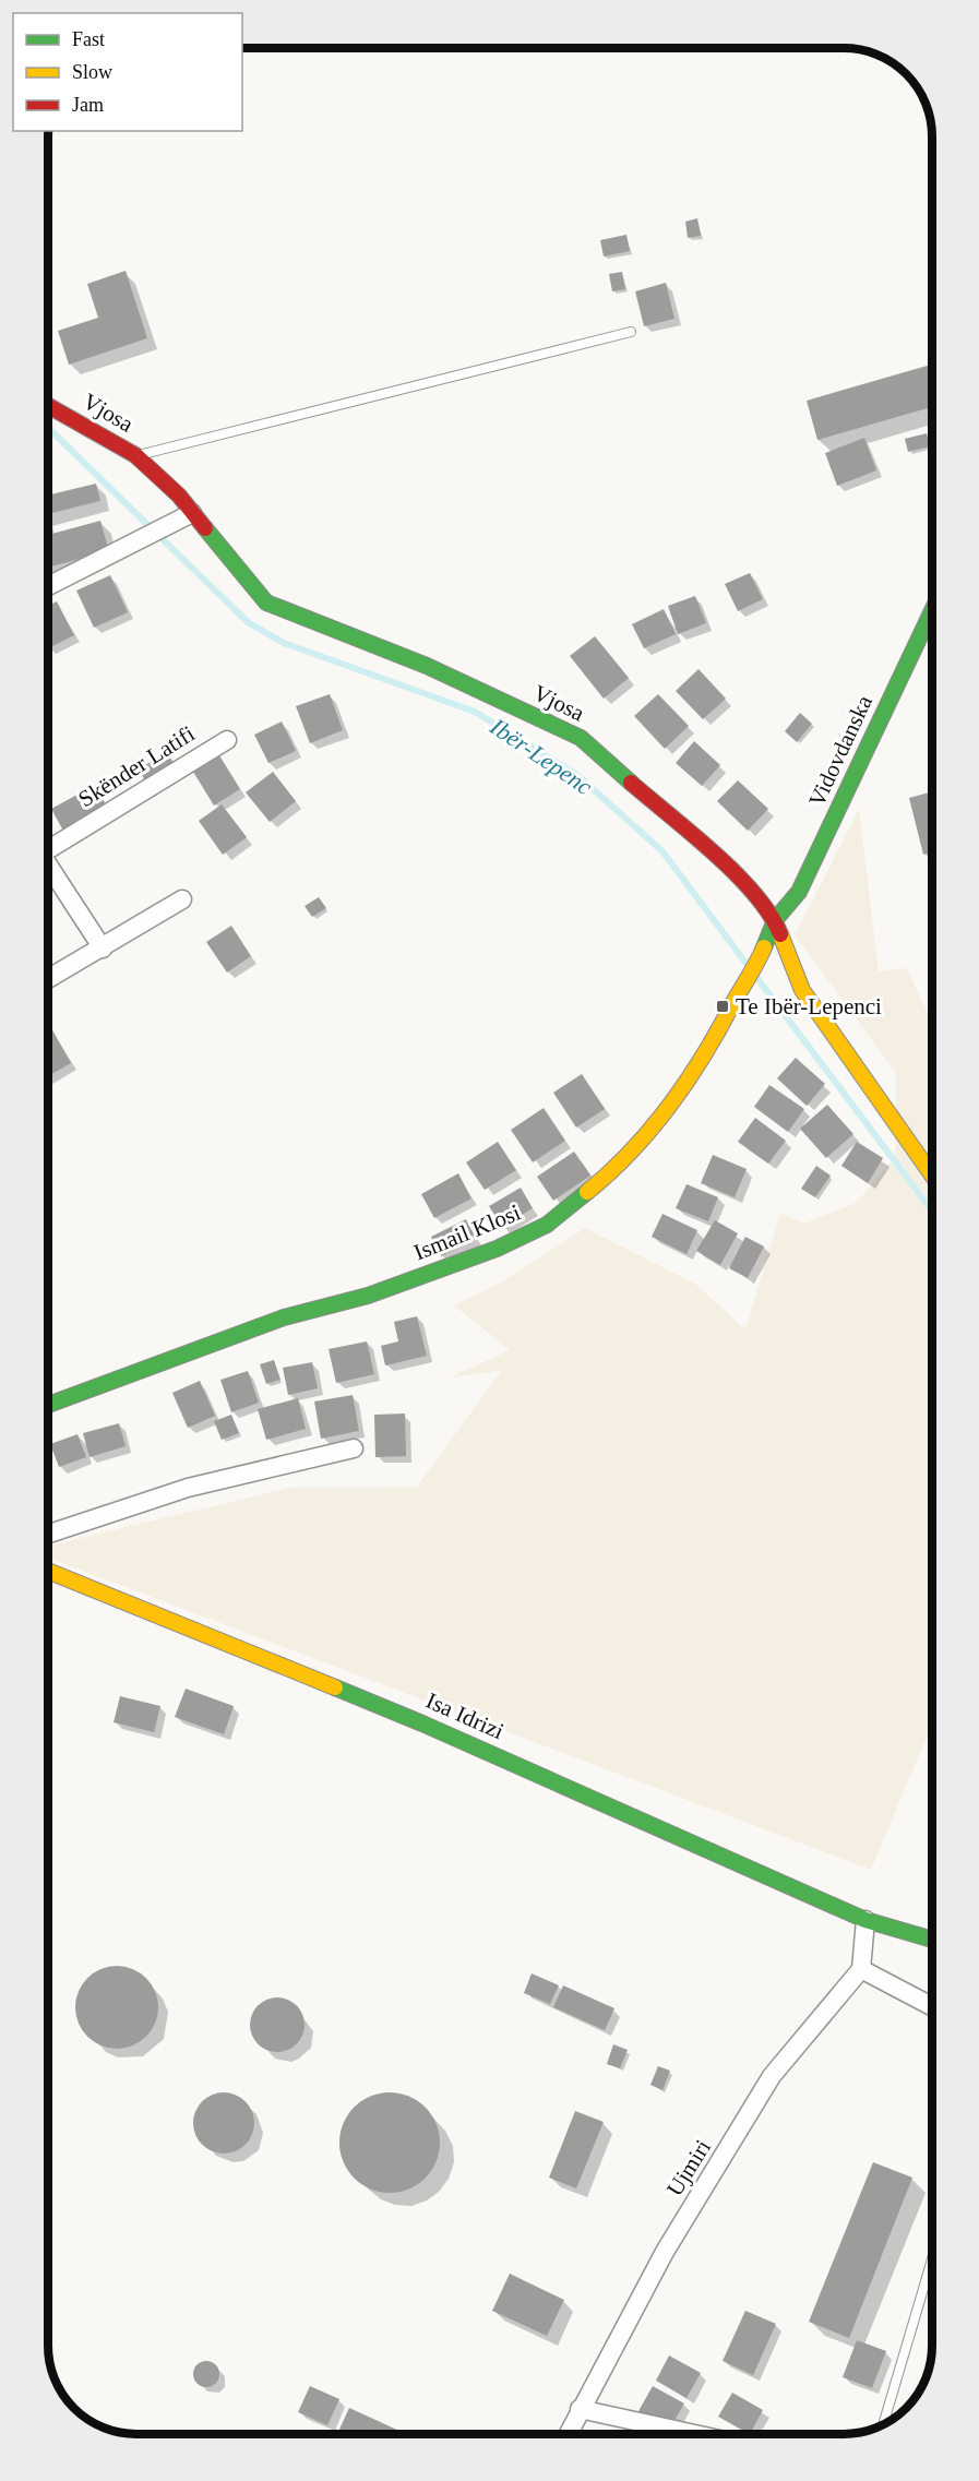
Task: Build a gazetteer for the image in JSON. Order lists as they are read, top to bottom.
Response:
{
  "streets": {
    "street": [
      "Vjosa",
      "Vidovdanska",
      "Skënder Latifi",
      "Ismail Klosi",
      "Isa Idrizi",
      "Ujmiri"
    ]
  },
  "crossings": [
    ["Vjosa", "Vidovdanska"],
    ["Vjosa", "Ismail Klosi"],
    ["Vidovdanska", "Ismail Klosi"]
  ],
  "water": ["Ibër-Lepenc"],
  "places": {
    "transit": ["Te Ibër-Lepenci"]
  },
  "legend": ["Fast", "Slow", "Jam"]
}
